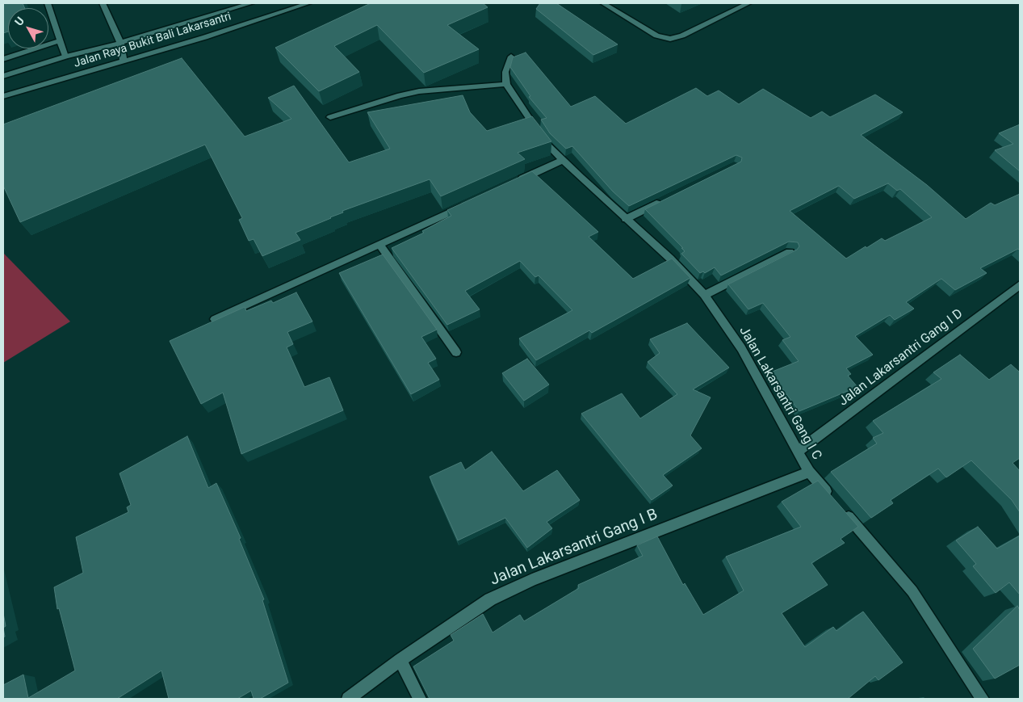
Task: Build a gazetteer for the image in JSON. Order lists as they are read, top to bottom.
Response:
{
  "streets": {
    "street": [
      "Jalan Raya Bukit Bali Lakarsantri",
      "Jalan Lakarsantri Gang I D",
      "Jalan Lakarsantri Gang I C",
      "Jalan Lakarsantri Gang I B"
    ]
  },
  "crossings": [
    ["Jalan Lakarsantri Gang I D", "Jalan Lakarsantri Gang I C"],
    ["Jalan Lakarsantri Gang I C", "Jalan Lakarsantri Gang I B"]
  ],
  "north": "top left"
}
